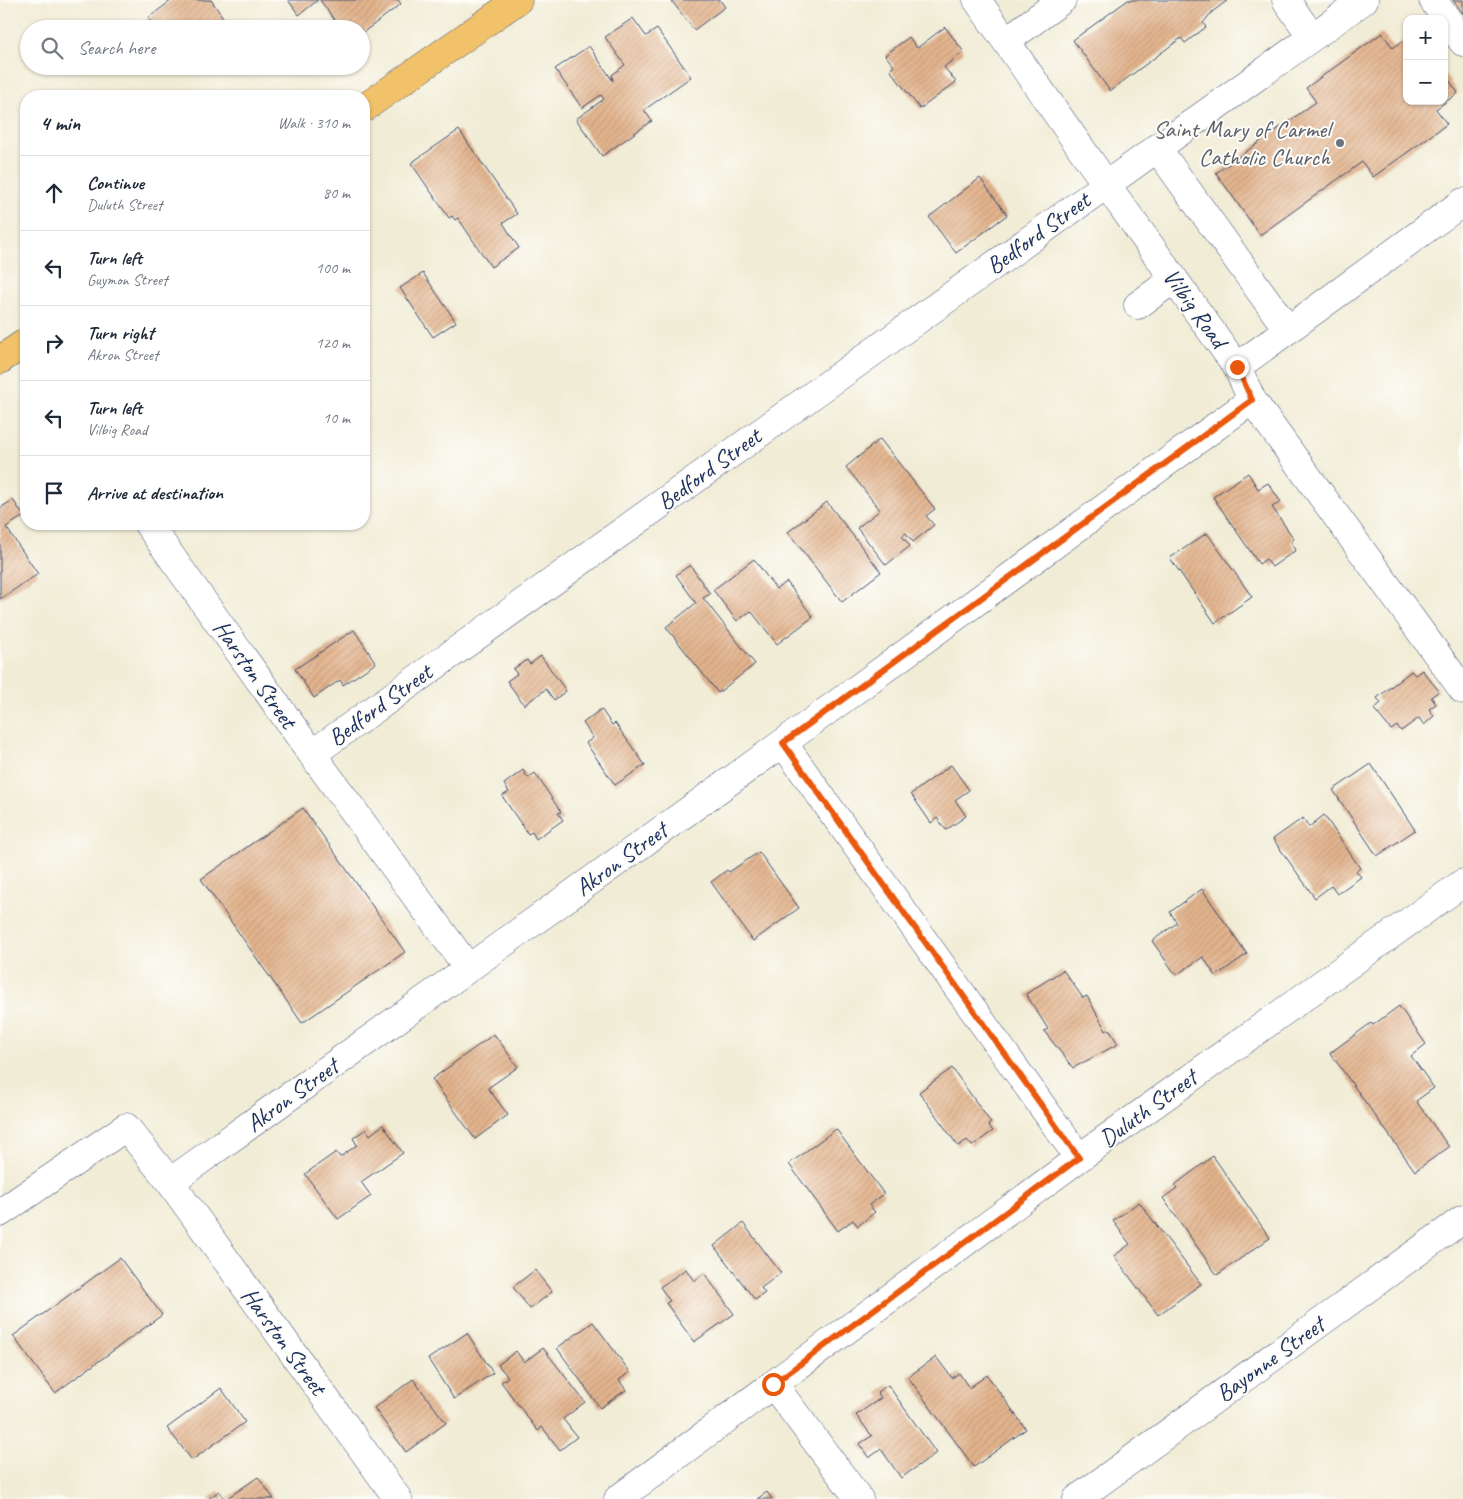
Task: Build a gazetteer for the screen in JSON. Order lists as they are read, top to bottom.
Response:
{
  "streets": {
    "street": [
      "Bedford Street",
      "Vilbig Road",
      "Harston Street",
      "Akron Street",
      "Duluth Street",
      "Bayonne Street"
    ]
  },
  "crossings": [
    ["Bedford Street", "Vilbig Road"],
    ["Bedford Street", "Harston Street"],
    ["Vilbig Road", "Akron Street"],
    ["Harston Street", "Akron Street"]
  ],
  "places": ["Saint Mary of Carmel Catholic Church"],
  "page": {
    "map_buttons": ["+", "−"],
    "search": "Search here",
    "heading": ["4 min", "Walk · 310 m"],
    "list": [
      ["Continue", "Duluth Street", "80 m"],
      ["Turn left", "Guymon Street", "100 m"],
      ["Turn right", "Akron Street", "120 m"],
      ["Turn left", "Vilbig Road", "10 m"],
      "Arrive at destination"
    ]
  }
}
